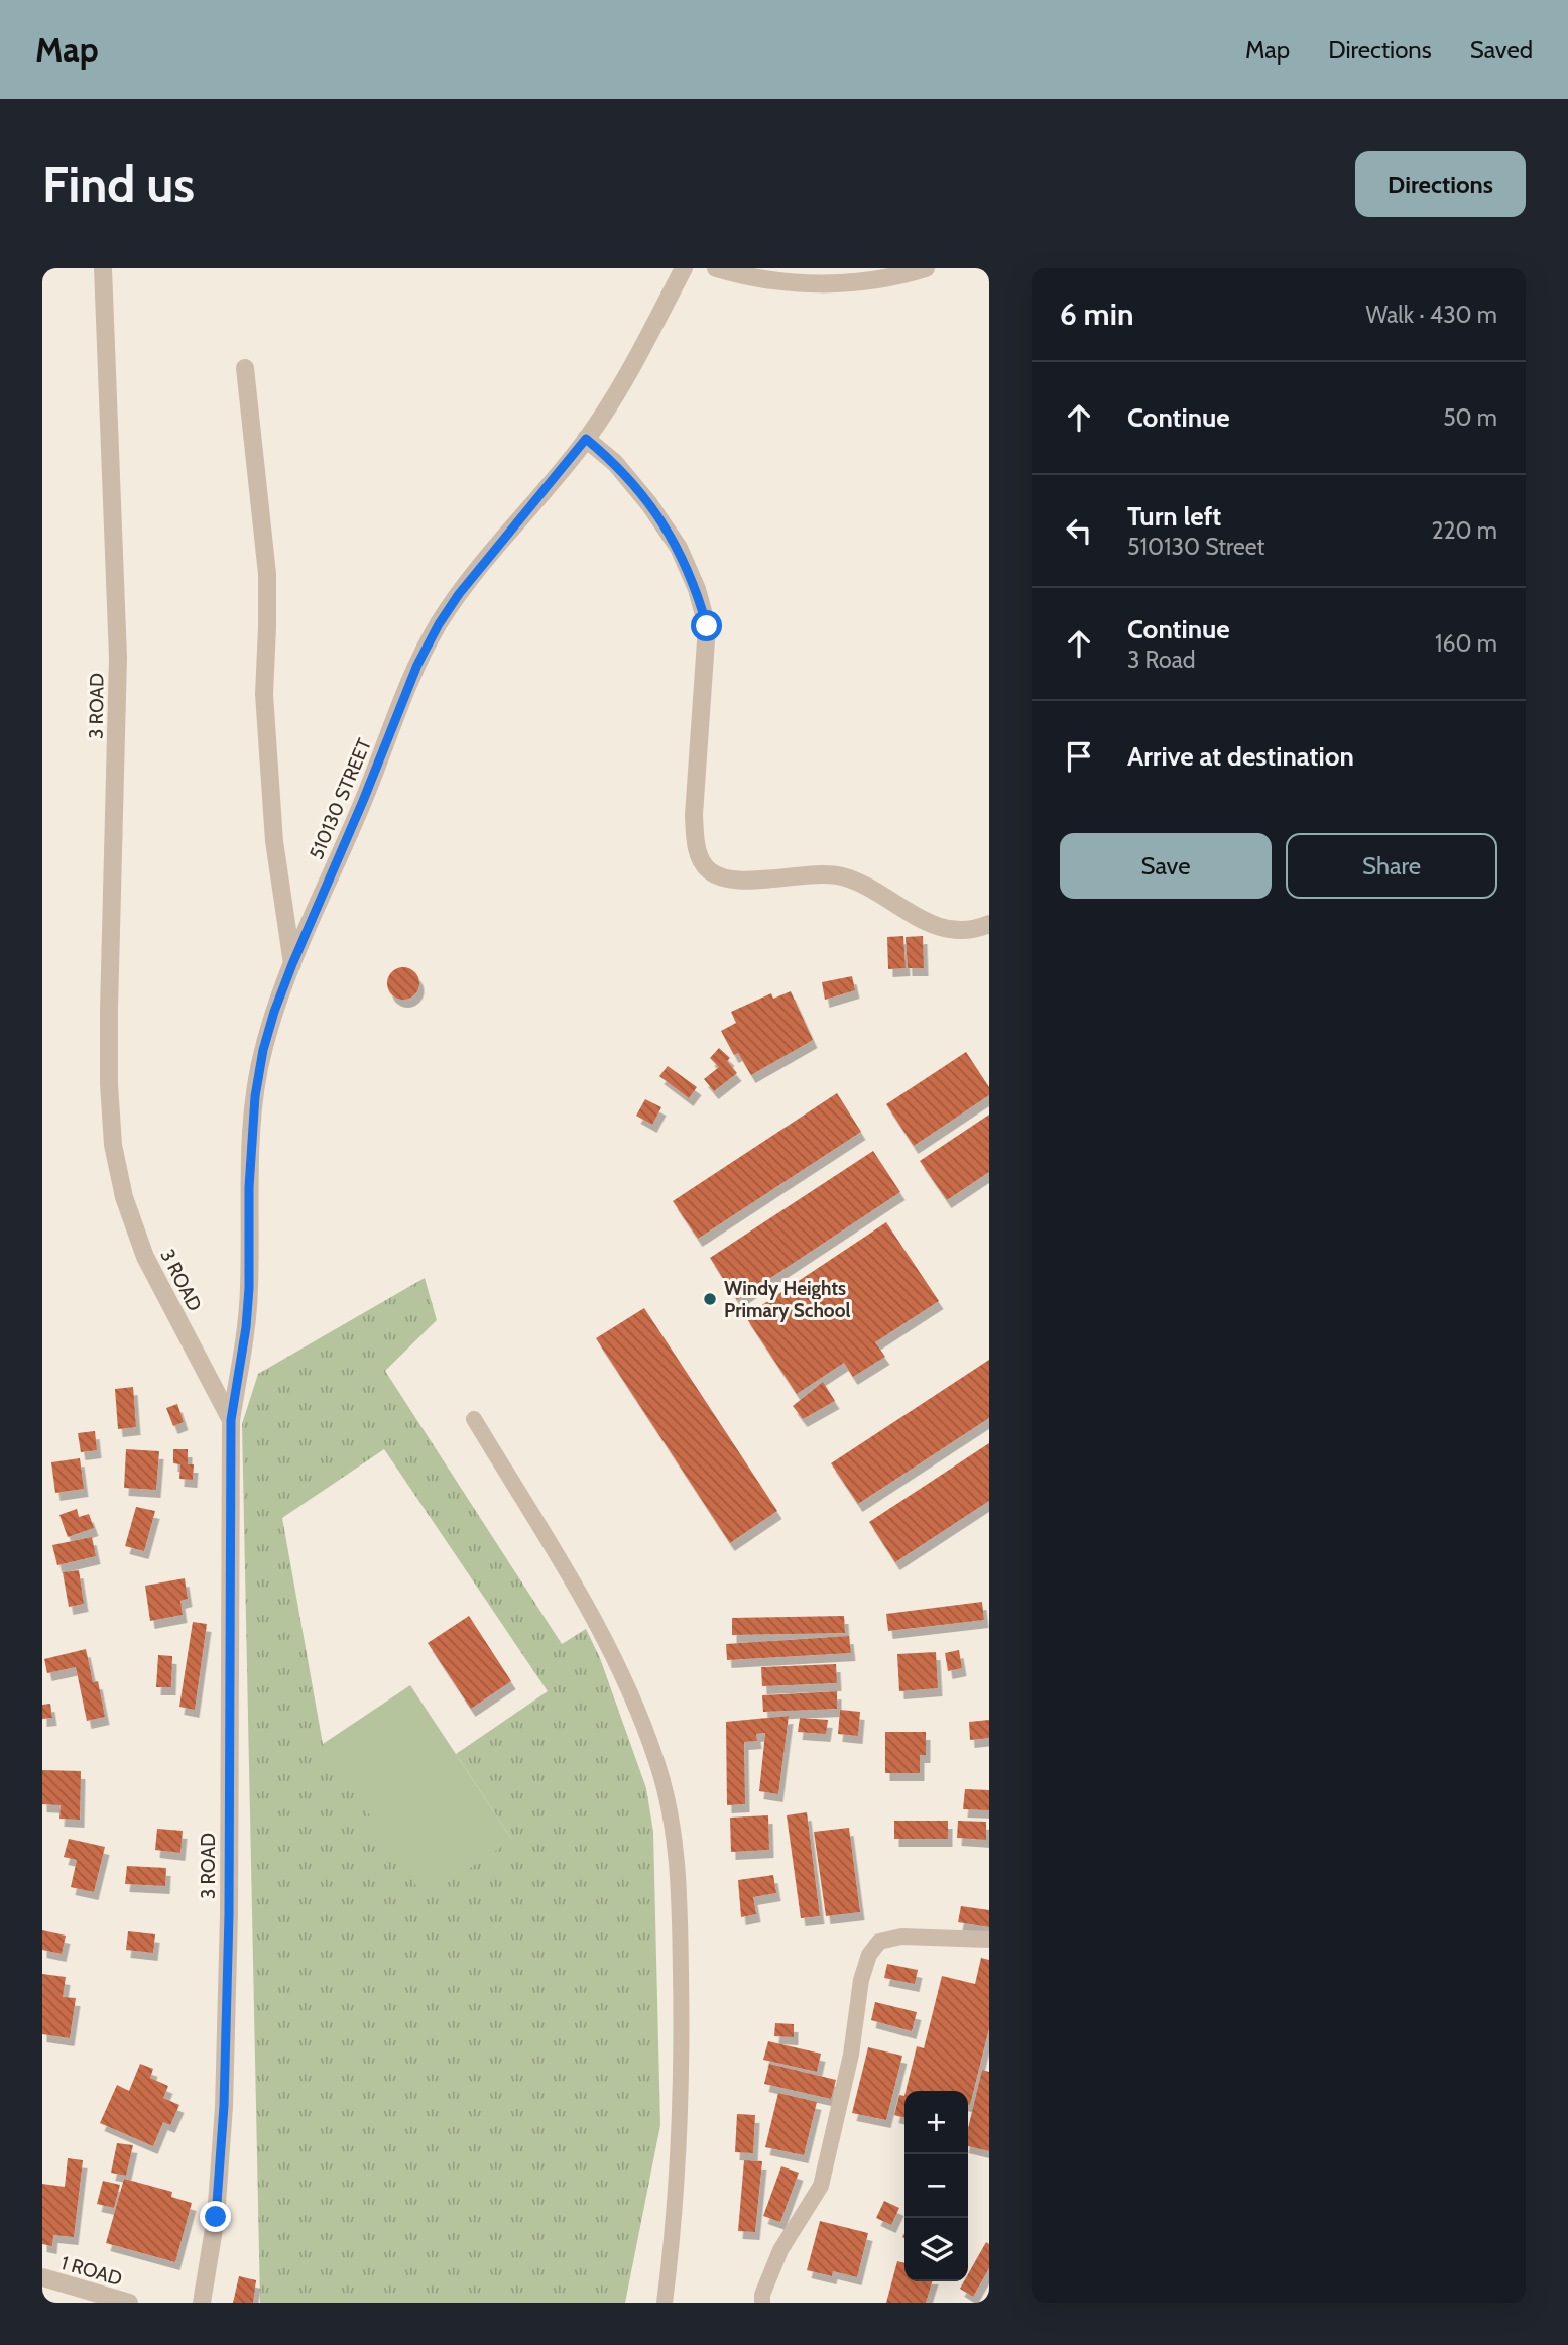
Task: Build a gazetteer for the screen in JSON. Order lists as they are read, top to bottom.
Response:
{
  "streets": {
    "street": ["3 ROAD", "510130 STREET", "1 ROAD"]
  },
  "crossings": [
    ["3 ROAD", "510130 STREET"]
  ],
  "places": ["Windy Heights Primary School"],
  "page": {
    "header": "Map",
    "nav": ["Map", "Directions", "Saved"],
    "buttons": [
      "Directions",
      ["Save", "Share"]
    ],
    "title": "Find us",
    "heading": ["6 min", "Walk · 430 m"],
    "list": [
      ["Continue", "50 m"],
      ["Turn left", "510130 Street", "220 m"],
      ["Continue", "3 Road", "160 m"],
      "Arrive at destination"
    ],
    "map_buttons": ["+", "−"]
  }
}
